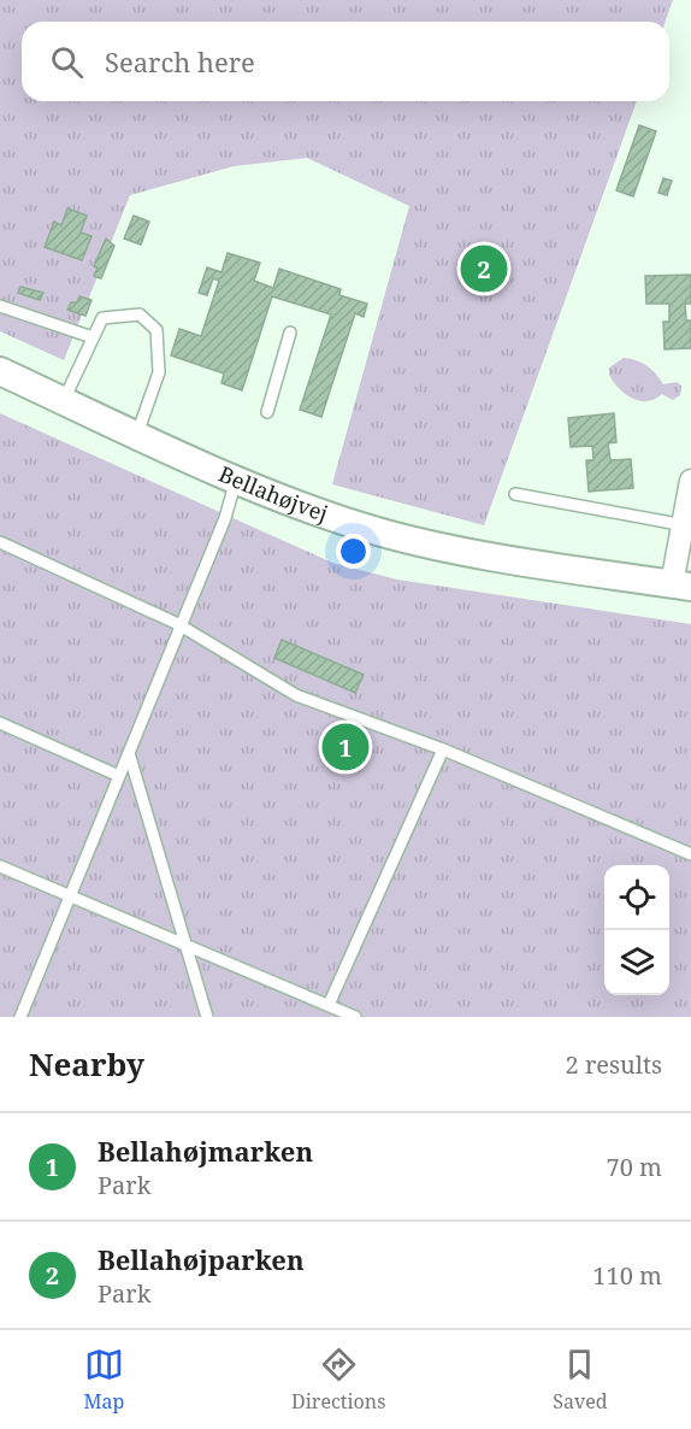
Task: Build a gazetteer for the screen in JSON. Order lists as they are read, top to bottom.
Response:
{
  "streets": {
    "street": ["Bellahøjvej"]
  },
  "page": {
    "search": "Search here",
    "pins": ["2", "1"],
    "heading": ["Nearby", "2 results"],
    "list": [
      {
        "mark": "1",
        "name": "Bellahøjmarken",
        "note": "Park",
        "value": "70 m"
      },
      {
        "mark": "2",
        "name": "Bellahøjparken",
        "note": "Park",
        "value": "110 m"
      }
    ],
    "nav": ["Map", "Directions", "Saved"]
  }
}
